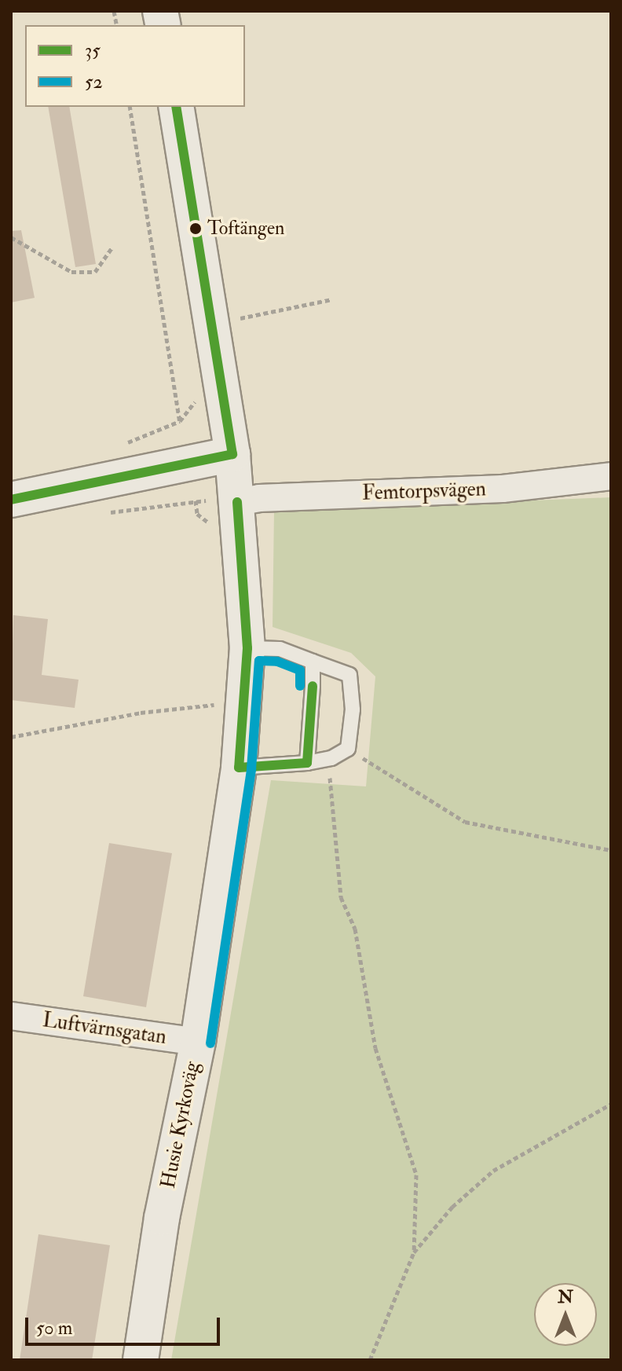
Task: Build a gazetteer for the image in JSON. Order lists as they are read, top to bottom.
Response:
{
  "streets": {
    "street": ["Femtorpsvägen", "Luftvärnsgatan", "Husie Kyrkoväg"]
  },
  "crossings": [
    ["Femtorpsvägen", "Husie Kyrkoväg"],
    ["Luftvärnsgatan", "Husie Kyrkoväg"]
  ],
  "places": ["Toftängen"],
  "lines": ["transit line 35", "transit line 52"],
  "legend": ["35", "52"],
  "scale_bar": "50 m",
  "north": "top"
}
